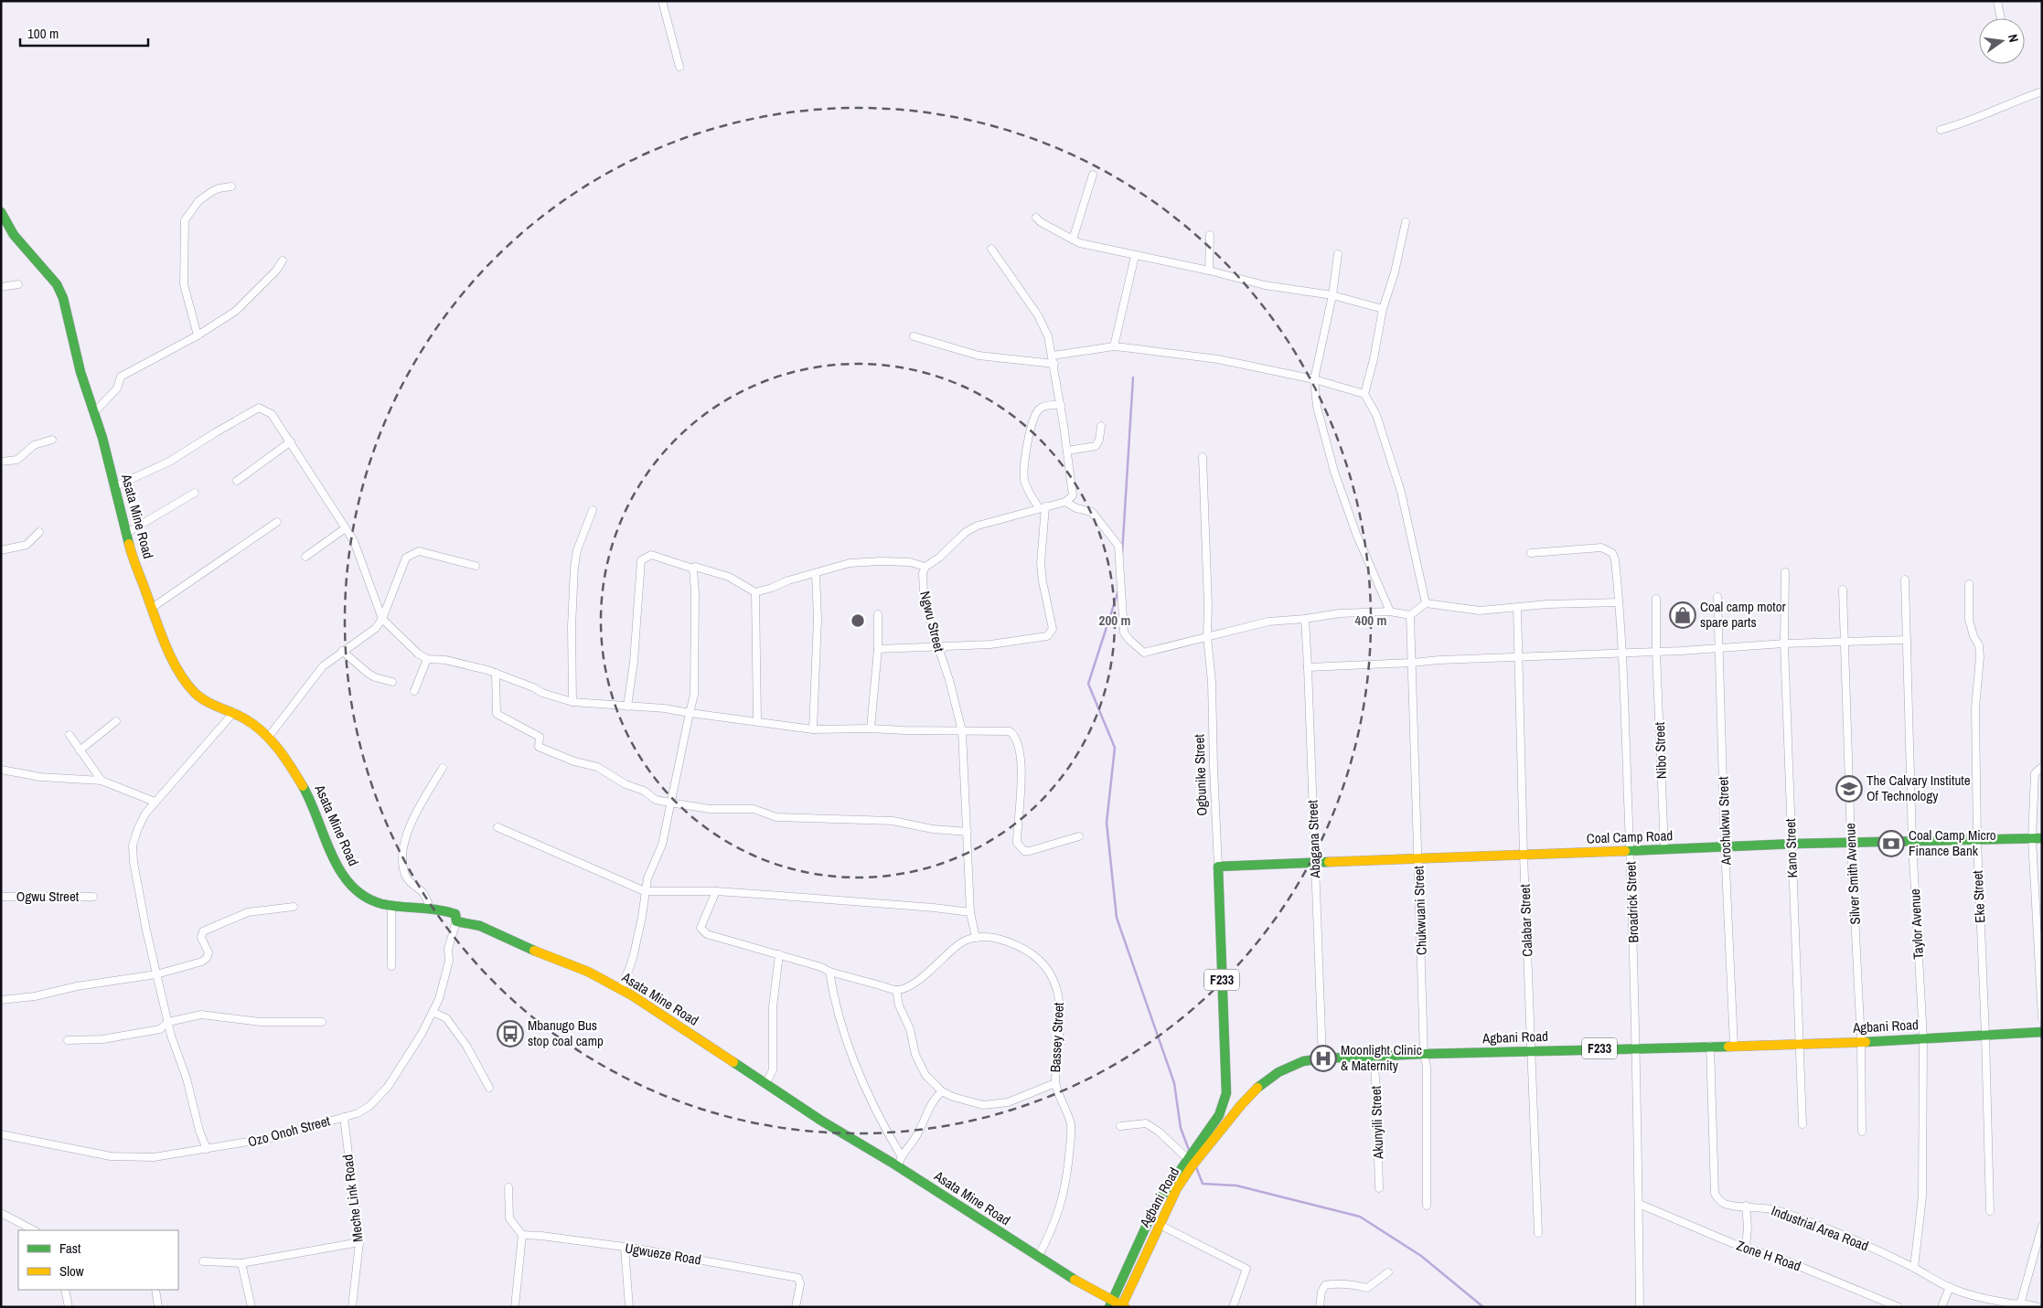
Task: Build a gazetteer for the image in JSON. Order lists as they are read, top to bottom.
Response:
{
  "streets": {
    "main road": [
      "Asata Mine Road",
      "Ogbunike Street",
      "Coal Camp Road",
      "F233",
      "Agbani Road"
    ],
    "street": [
      "Ngwu Street",
      "Nibo Street",
      "Arochukwu Street",
      "Abagana Street",
      "Kano Street",
      "Silver Smith Avenue",
      "Ogwu Street",
      "Eke Street",
      "Broadrick Street",
      "Chukwuani Street",
      "Calabar Street",
      "Taylor Avenue",
      "Bassey Street",
      "Akunyili Street",
      "Ozo Onoh Street",
      "Meche Link Road",
      "Industrial Area Road",
      "Ugwueze Road",
      "Zone H Road"
    ]
  },
  "crossings": [
    ["Asata Mine Road", "Agbani Road"],
    ["Asata Mine Road", "Bassey Street"],
    ["Asata Mine Road", "Ozo Onoh Street"],
    ["Ngwu Street", "Bassey Street"],
    ["Nibo Street", "Coal Camp Road"],
    ["Ogbunike Street", "Coal Camp Road"],
    ["Ogbunike Street", "Agbani Road"],
    ["Arochukwu Street", "Coal Camp Road"],
    ["Arochukwu Street", "Agbani Road"],
    ["Coal Camp Road", "Abagana Street"],
    ["Coal Camp Road", "Kano Street"],
    ["Coal Camp Road", "Silver Smith Avenue"],
    ["Coal Camp Road", "Eke Street"],
    ["Coal Camp Road", "Broadrick Street"],
    ["Coal Camp Road", "Chukwuani Street"],
    ["Coal Camp Road", "Calabar Street"],
    ["Coal Camp Road", "Taylor Avenue"],
    ["Abagana Street", "Agbani Road"],
    ["Kano Street", "Agbani Road"],
    ["Silver Smith Avenue", "Agbani Road"],
    ["Eke Street", "Agbani Road"],
    ["Broadrick Street", "Agbani Road"],
    ["Broadrick Street", "Zone H Road"],
    ["Chukwuani Street", "Agbani Road"],
    ["Calabar Street", "Agbani Road"],
    ["Taylor Avenue", "Agbani Road"],
    ["Taylor Avenue", "Industrial Area Road"],
    ["Agbani Road", "Akunyili Street"],
    ["Agbani Road", "Industrial Area Road"],
    ["Ozo Onoh Street", "Meche Link Road"]
  ],
  "places": {
    "shop": ["Coal camp motor spare parts"],
    "school or university": ["The Calvary Institute Of Technology"],
    "bank": ["Coal Camp Micro Finance Bank"],
    "bus stop": ["Mbanugo Bus stop coal camp"],
    "hospital": ["Moonlight Clinic & Maternity"]
  },
  "legend": ["Fast", "Slow"],
  "scale_bar": "100 m",
  "north": "right",
  "rings": ["200 m", "400 m"]
}
